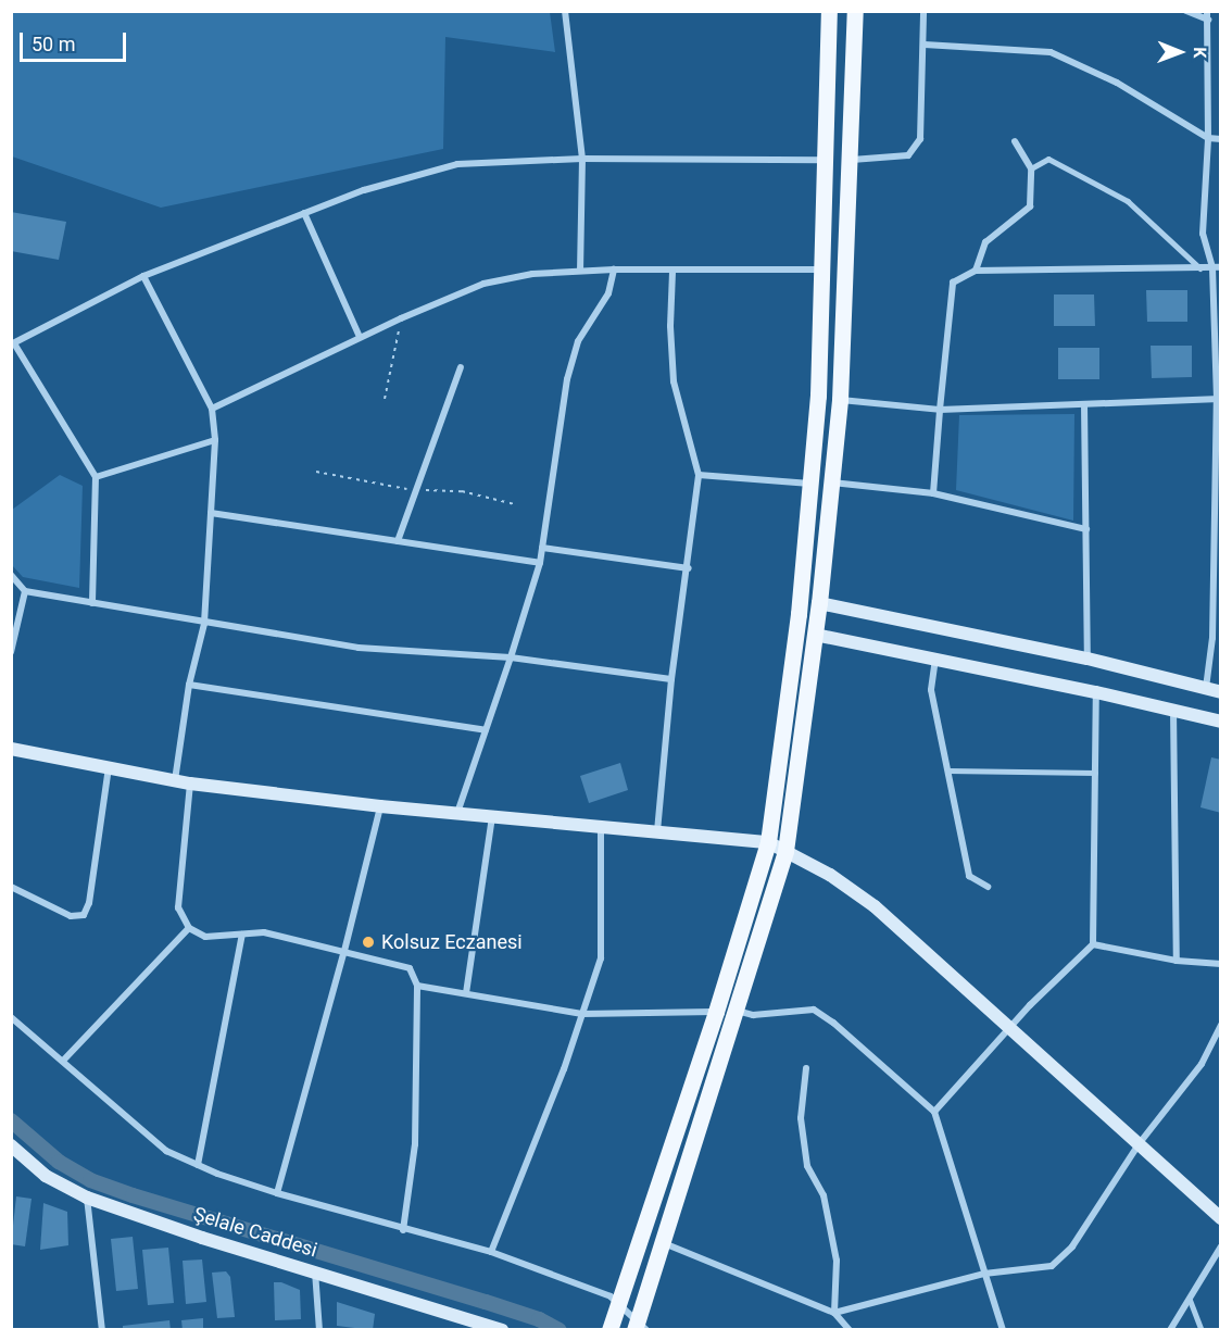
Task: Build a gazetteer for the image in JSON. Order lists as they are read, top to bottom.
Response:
{
  "streets": {
    "street": ["Şelale Caddesi"]
  },
  "places": ["Kolsuz Eczanesi"],
  "scale_bar": "50 m",
  "north": "right"
}
